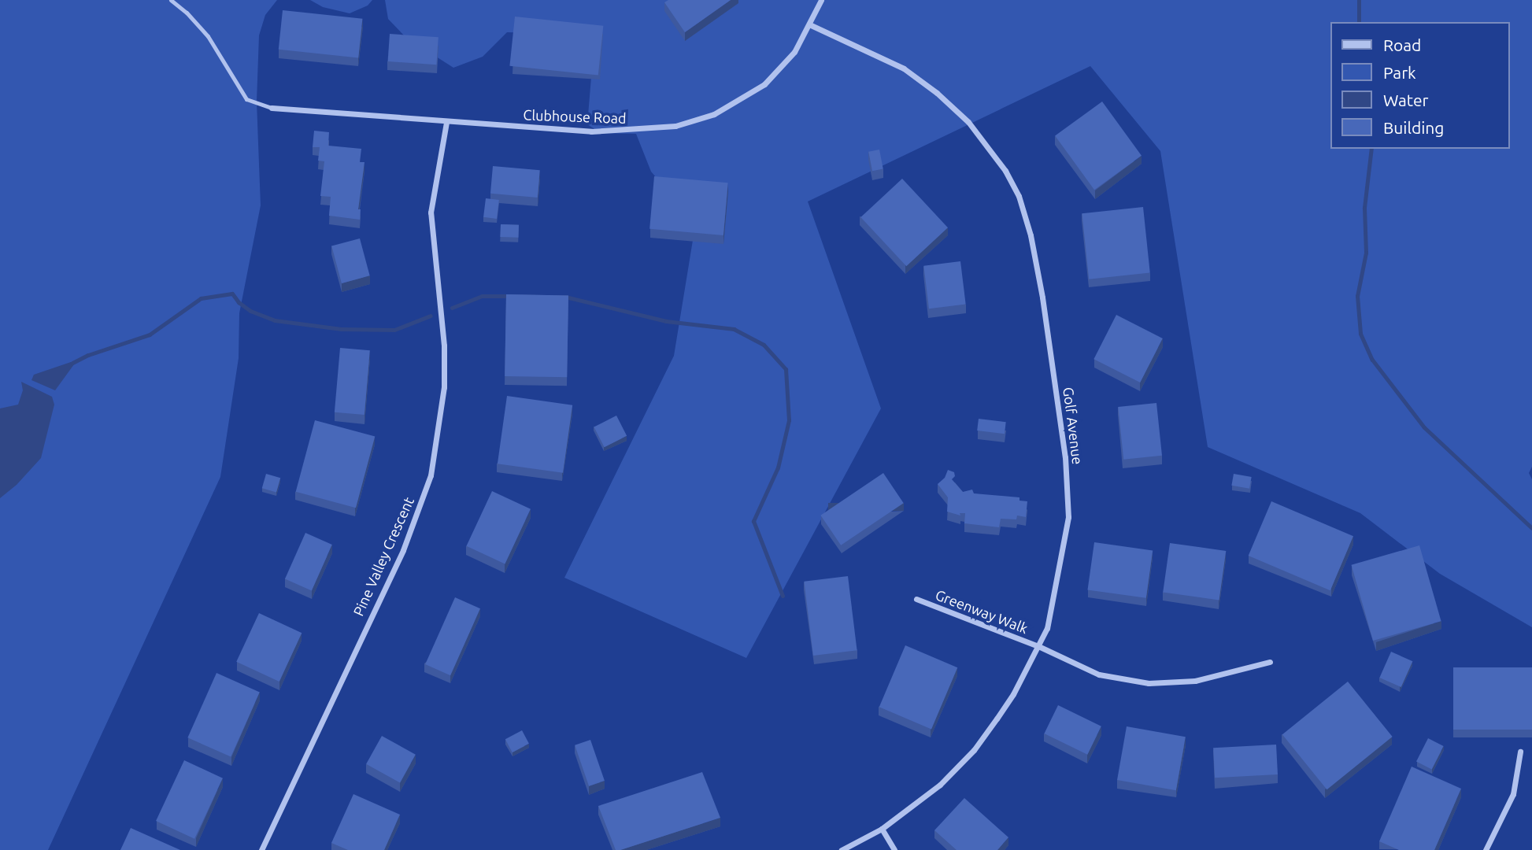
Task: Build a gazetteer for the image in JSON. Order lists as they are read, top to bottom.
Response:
{
  "streets": {
    "street": [
      "Clubhouse Road",
      "Golf Avenue",
      "Pine Valley Crescent",
      "Greenway Walk"
    ]
  },
  "crossings": [
    ["Clubhouse Road", "Golf Avenue"],
    ["Clubhouse Road", "Pine Valley Crescent"],
    ["Golf Avenue", "Greenway Walk"]
  ],
  "legend": [
    "Road",
    "Park",
    "Water",
    "Building"
  ]
}
